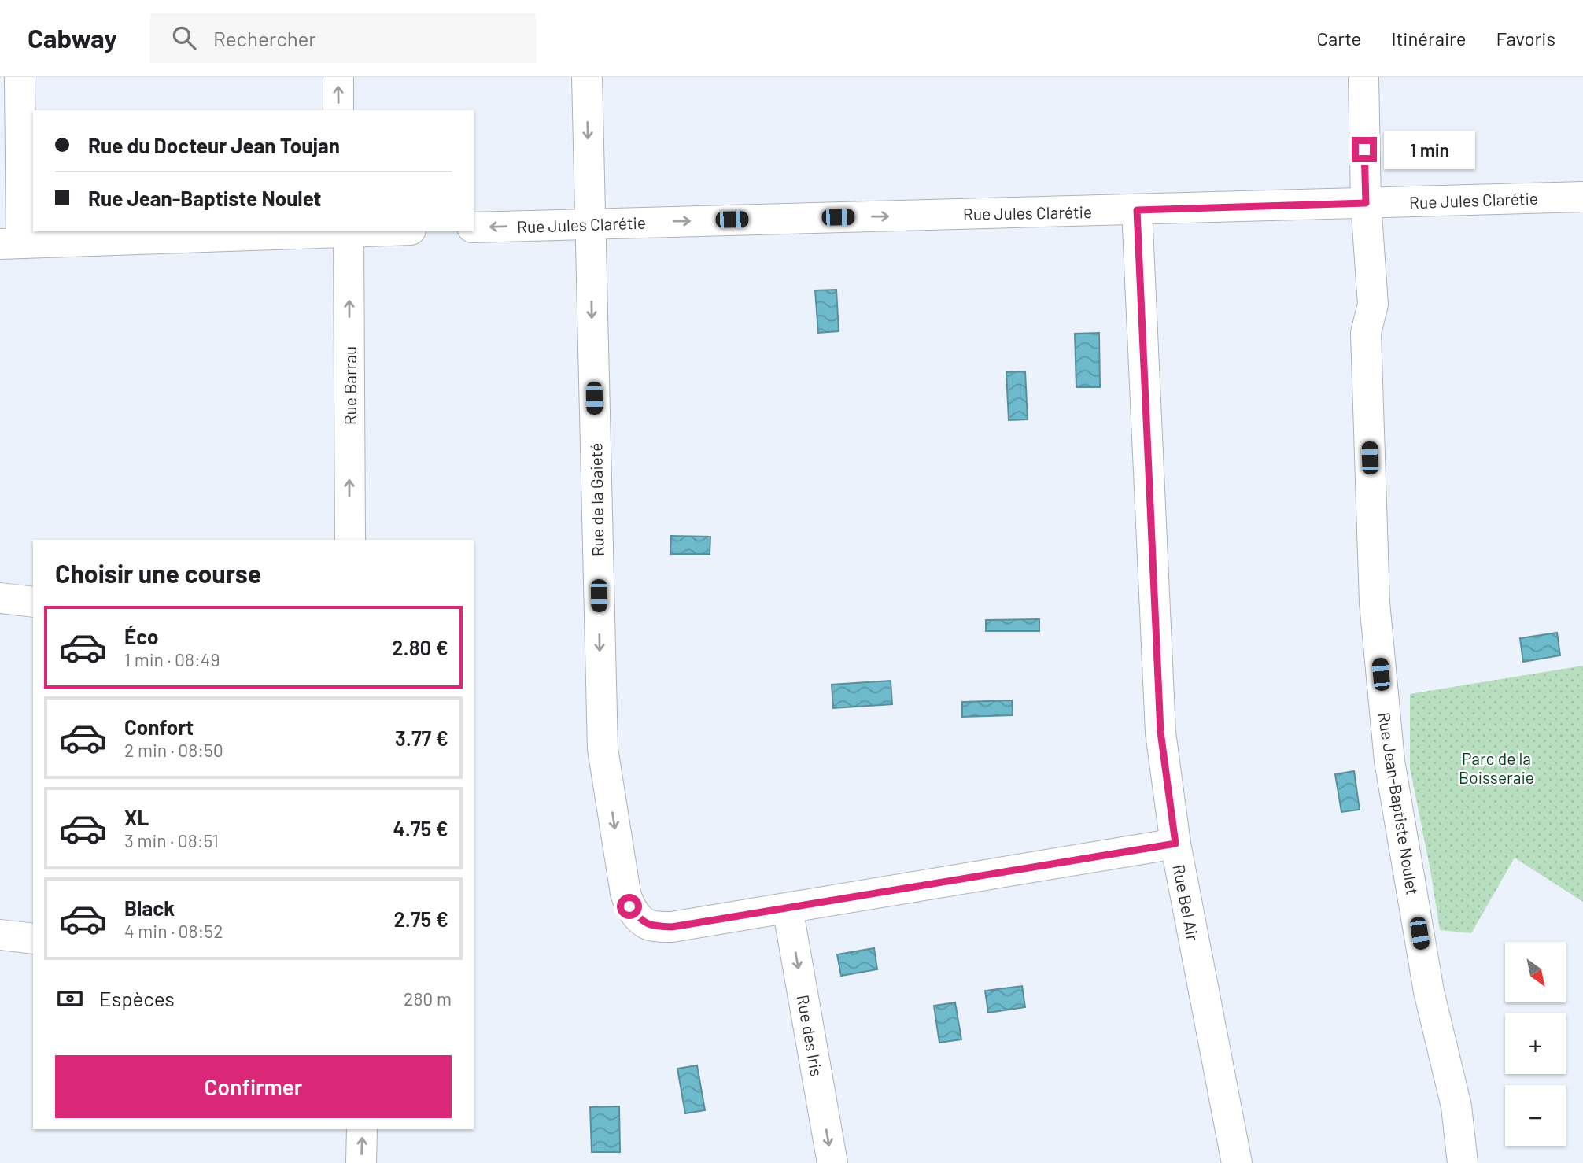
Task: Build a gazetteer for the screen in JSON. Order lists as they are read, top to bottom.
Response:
{
  "streets": {
    "street": [
      "Rue Jules Clarétie",
      "Rue Barrau",
      "Rue de la Gaieté",
      "Rue Jean-Baptiste Noulet",
      "Rue Bel Air",
      "Rue des Iris"
    ]
  },
  "crossings": [
    ["Rue Jules Clarétie", "Rue de la Gaieté"],
    ["Rue Jules Clarétie", "Rue Jean-Baptiste Noulet"],
    ["Rue Jules Clarétie", "Rue Bel Air"],
    ["Rue de la Gaieté", "Rue des Iris"]
  ],
  "one_way": ["Rue Barrau", "Rue de la Gaieté", "Rue des Iris"],
  "parks": ["Parc de la Boisseraie"],
  "north": "bottom right",
  "page": {
    "header": "Cabway",
    "search": "Rechercher",
    "nav": ["Carte", "Itinéraire", "Favoris"],
    "banner": ["Rue du Docteur Jean Toujan", "Rue Jean-Baptiste Noulet"],
    "bubble": "1 min",
    "heading": "Choisir une course",
    "list": [
      {
        "name": "Éco",
        "note": "1 min · 08:49",
        "value": "2.80 €"
      },
      {
        "name": "Confort",
        "note": "2 min · 08:50",
        "value": "3.77 €"
      },
      {
        "name": "XL",
        "note": "3 min · 08:51",
        "value": "4.75 €"
      },
      {
        "name": "Black",
        "note": "4 min · 08:52",
        "value": "2.75 €"
      }
    ],
    "map_buttons": ["+", "−"],
    "pay": ["Espèces", "280 m"],
    "buttons": "Confirmer"
  }
}
